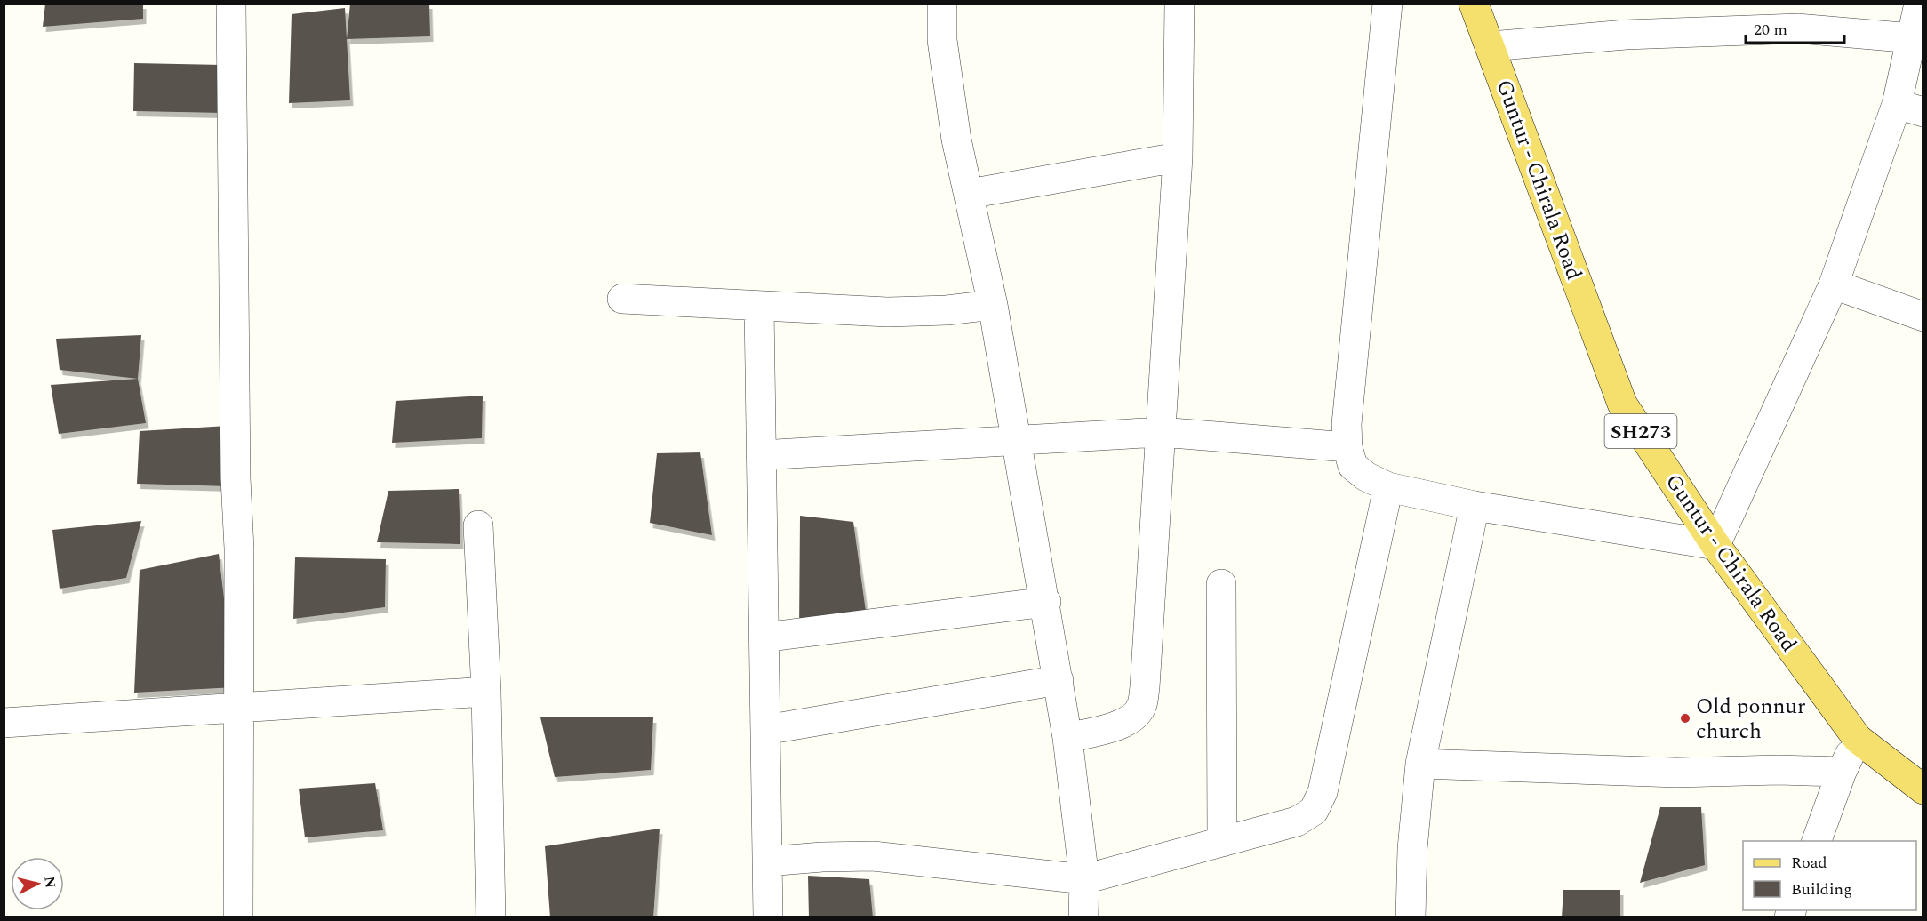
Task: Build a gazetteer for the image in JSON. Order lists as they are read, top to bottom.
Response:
{
  "streets": {
    "main road": ["Guntur - Chirala Road", "SH273"]
  },
  "places": ["Old ponnur church"],
  "legend": ["Road", "Building"],
  "scale_bar": "20 m",
  "north": "right"
}
